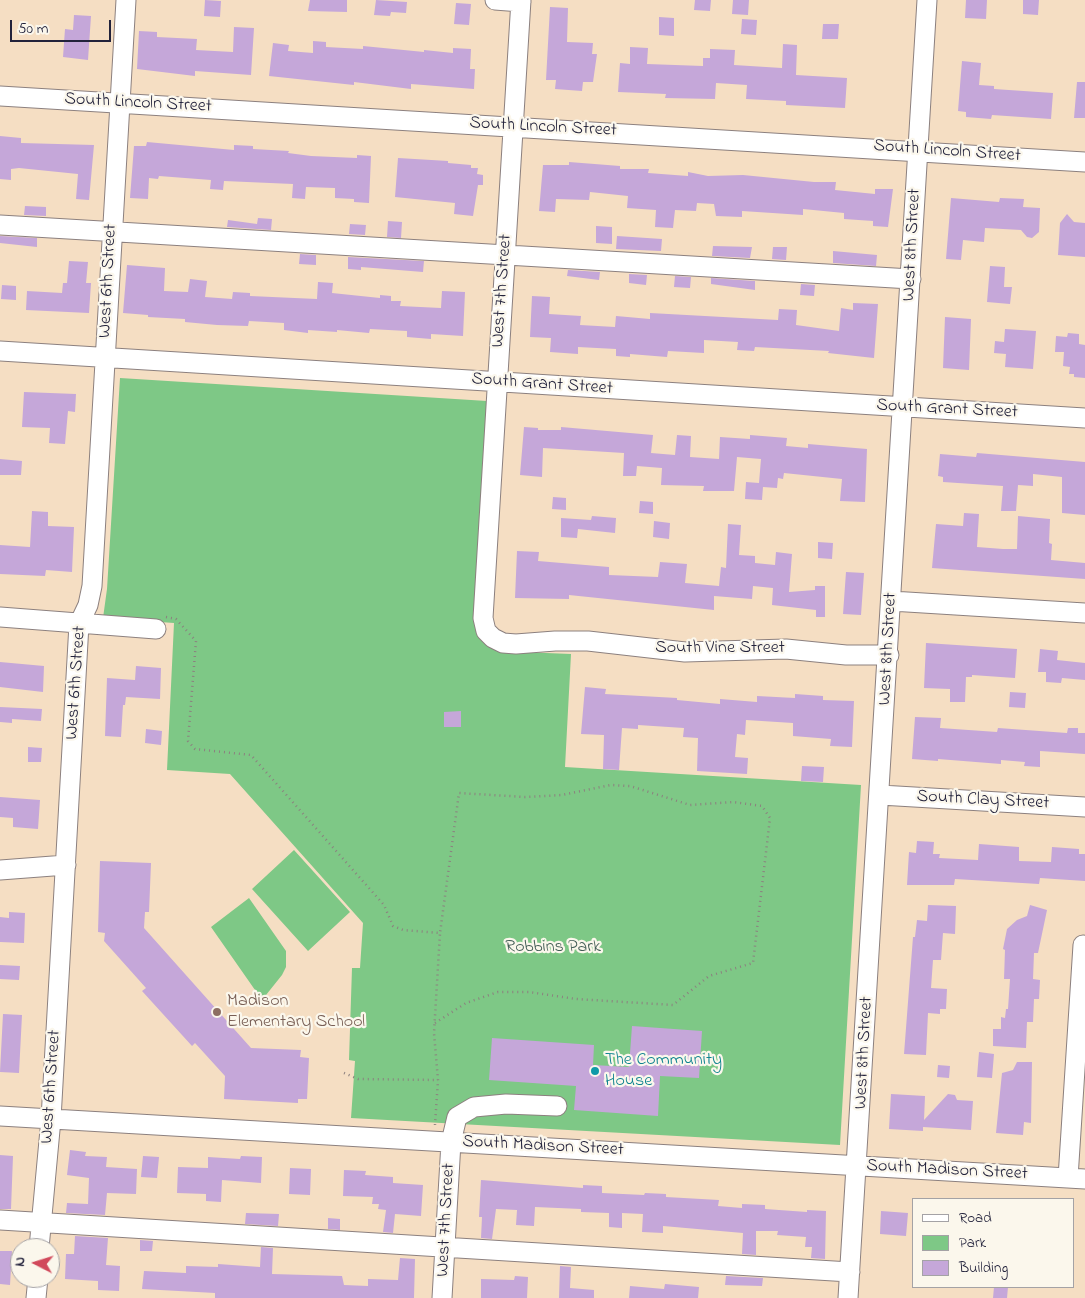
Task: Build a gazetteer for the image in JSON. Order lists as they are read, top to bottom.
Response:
{
  "streets": {
    "street": [
      "South Lincoln Street",
      "West 8th Street",
      "West 6th Street",
      "West 7th Street",
      "South Grant Street",
      "South Vine Street",
      "South Clay Street",
      "South Madison Street"
    ]
  },
  "crossings": [
    ["South Lincoln Street", "West 8th Street"],
    ["South Lincoln Street", "West 6th Street"],
    ["South Lincoln Street", "West 7th Street"],
    ["West 8th Street", "South Grant Street"],
    ["West 8th Street", "South Vine Street"],
    ["West 8th Street", "South Clay Street"],
    ["West 8th Street", "South Madison Street"],
    ["West 6th Street", "South Grant Street"],
    ["West 6th Street", "South Madison Street"],
    ["West 7th Street", "South Grant Street"],
    ["West 7th Street", "South Vine Street"],
    ["West 7th Street", "South Madison Street"]
  ],
  "parks": ["Robbins Park"],
  "places": ["Madison Elementary School", "The Community House"],
  "legend": ["Road", "Park", "Building"],
  "scale_bar": "50 m",
  "north": "left"
}
